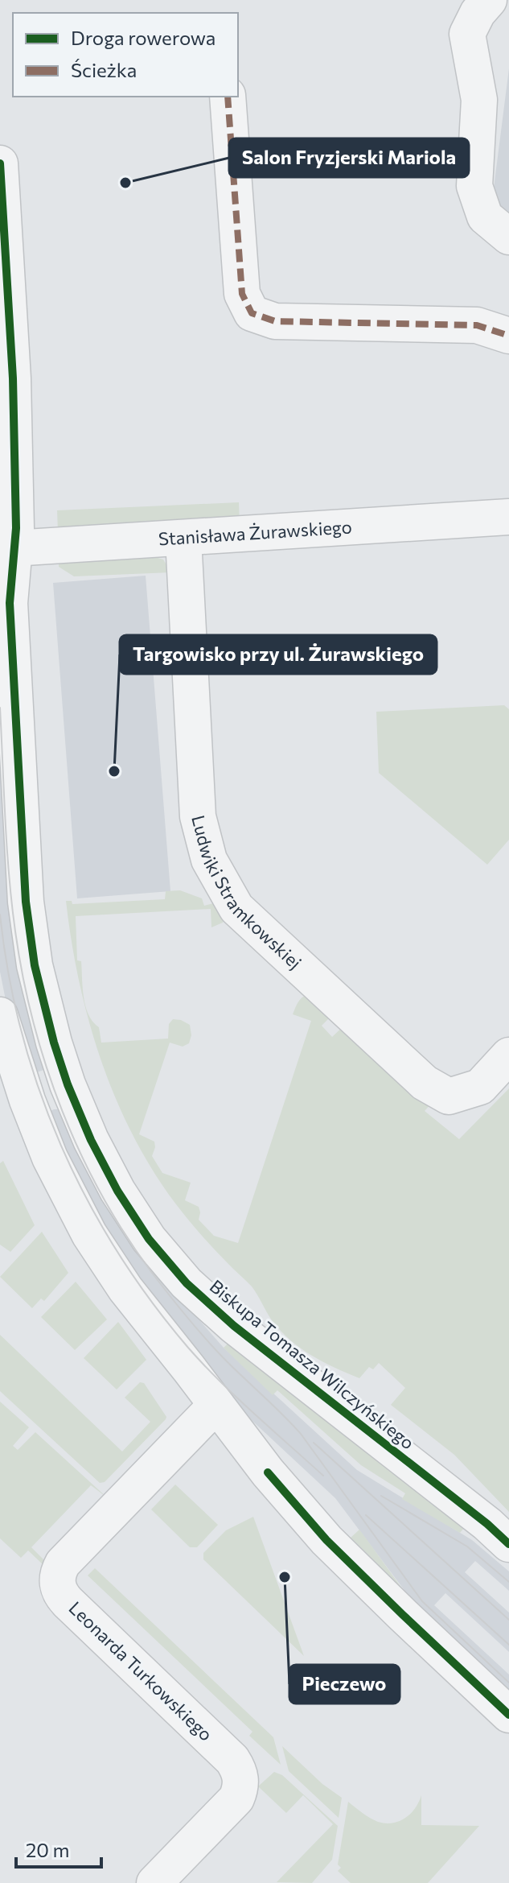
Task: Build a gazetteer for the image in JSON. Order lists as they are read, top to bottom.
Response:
{
  "streets": {
    "street": [
      "Stanisława Żurawskiego",
      "Ludwiki Stramkowskiej",
      "Biskupa Tomasza Wilczyńskiego",
      "Leonarda Turkowskiego"
    ]
  },
  "crossings": [
    ["Stanisława Żurawskiego", "Ludwiki Stramkowskiej"],
    ["Stanisława Żurawskiego", "Biskupa Tomasza Wilczyńskiego"]
  ],
  "places": ["Salon Fryzjerski Mariola", "Targowisko przy ul. Żurawskiego", "Pieczewo"],
  "legend": ["Droga rowerowa", "Ścieżka"],
  "scale_bar": "20 m"
}
